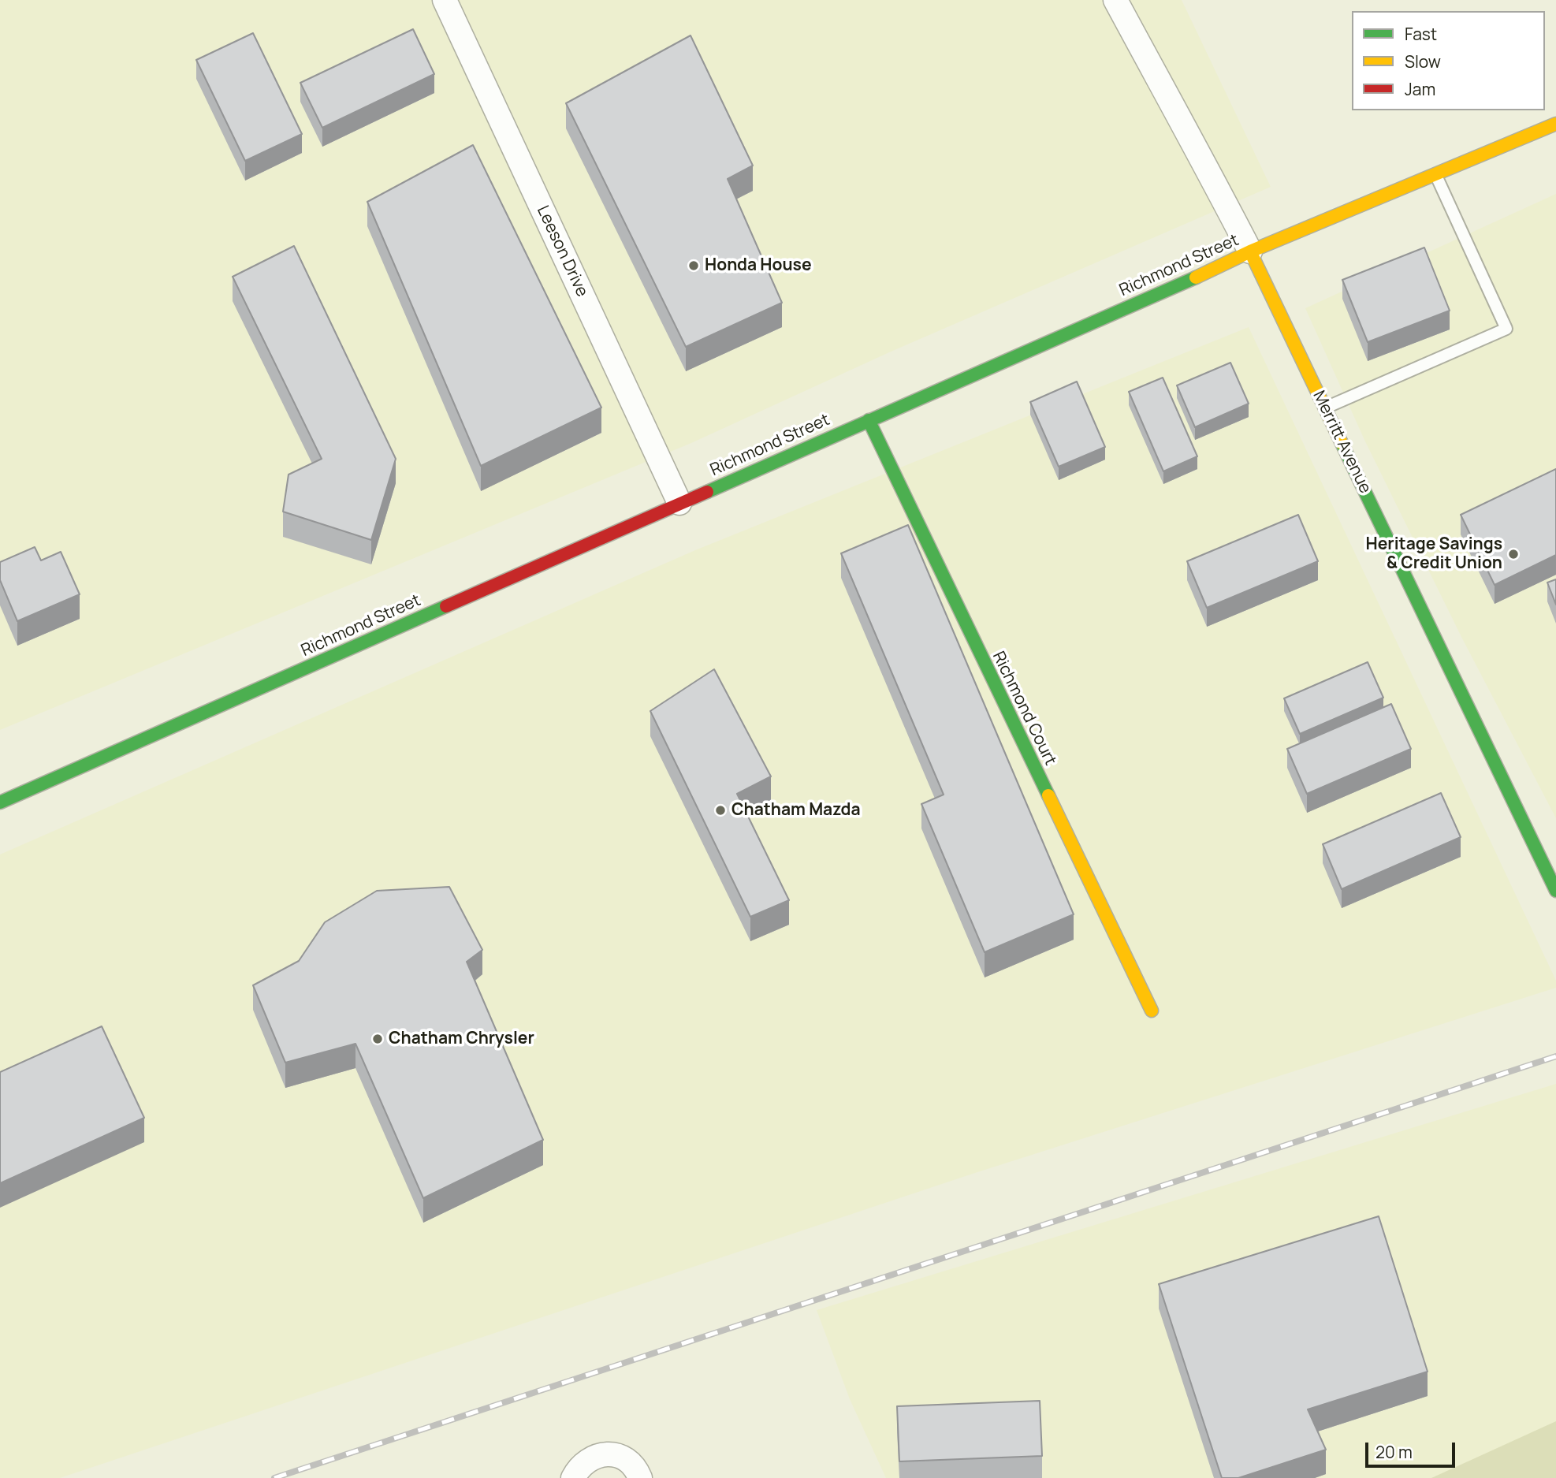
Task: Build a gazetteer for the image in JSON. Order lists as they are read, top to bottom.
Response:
{
  "streets": {
    "main road": ["Richmond Street", "Merritt Avenue", "Richmond Court"],
    "street": ["Leeson Drive"]
  },
  "crossings": [
    ["Leeson Drive", "Richmond Street"],
    ["Richmond Street", "Merritt Avenue"],
    ["Richmond Street", "Richmond Court"]
  ],
  "places": [
    "Honda House",
    "Heritage Savings & Credit Union",
    "Chatham Mazda",
    "Chatham Chrysler"
  ],
  "legend": ["Fast", "Slow", "Jam"],
  "scale_bar": "20 m"
}
